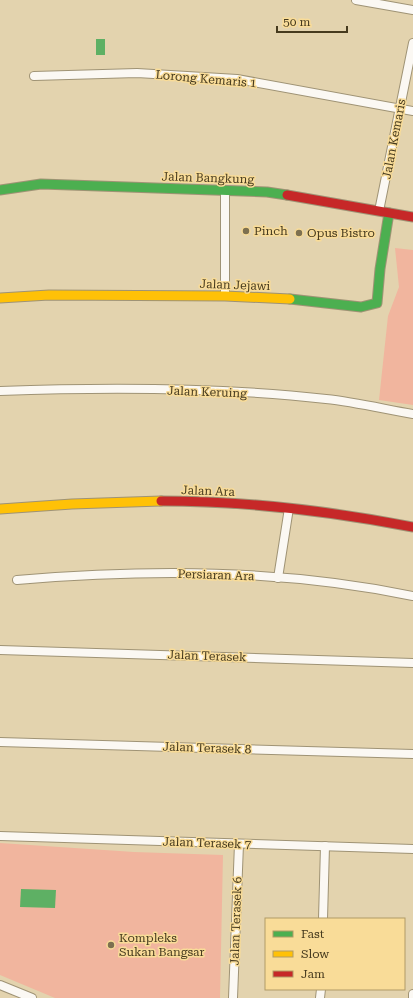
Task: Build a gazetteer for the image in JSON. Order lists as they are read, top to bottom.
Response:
{
  "streets": {
    "street": [
      "Lorong Kemaris 1",
      "Jalan Kemaris",
      "Jalan Bangkung",
      "Jalan Jejawi",
      "Jalan Keruing",
      "Jalan Ara",
      "Persiaran Ara",
      "Jalan Terasek",
      "Jalan Terasek 8",
      "Jalan Terasek 7",
      "Jalan Terasek 6"
    ]
  },
  "crossings": [
    ["Lorong Kemaris 1", "Jalan Kemaris"],
    ["Jalan Kemaris", "Jalan Bangkung"],
    ["Jalan Kemaris", "Jalan Jejawi"],
    ["Jalan Bangkung", "Jalan Jejawi"],
    ["Jalan Terasek 7", "Jalan Terasek 6"]
  ],
  "places": ["Pinch", "Opus Bistro", "Kompleks Sukan Bangsar"],
  "legend": ["Fast", "Slow", "Jam"],
  "scale_bar": "50 m"
}
